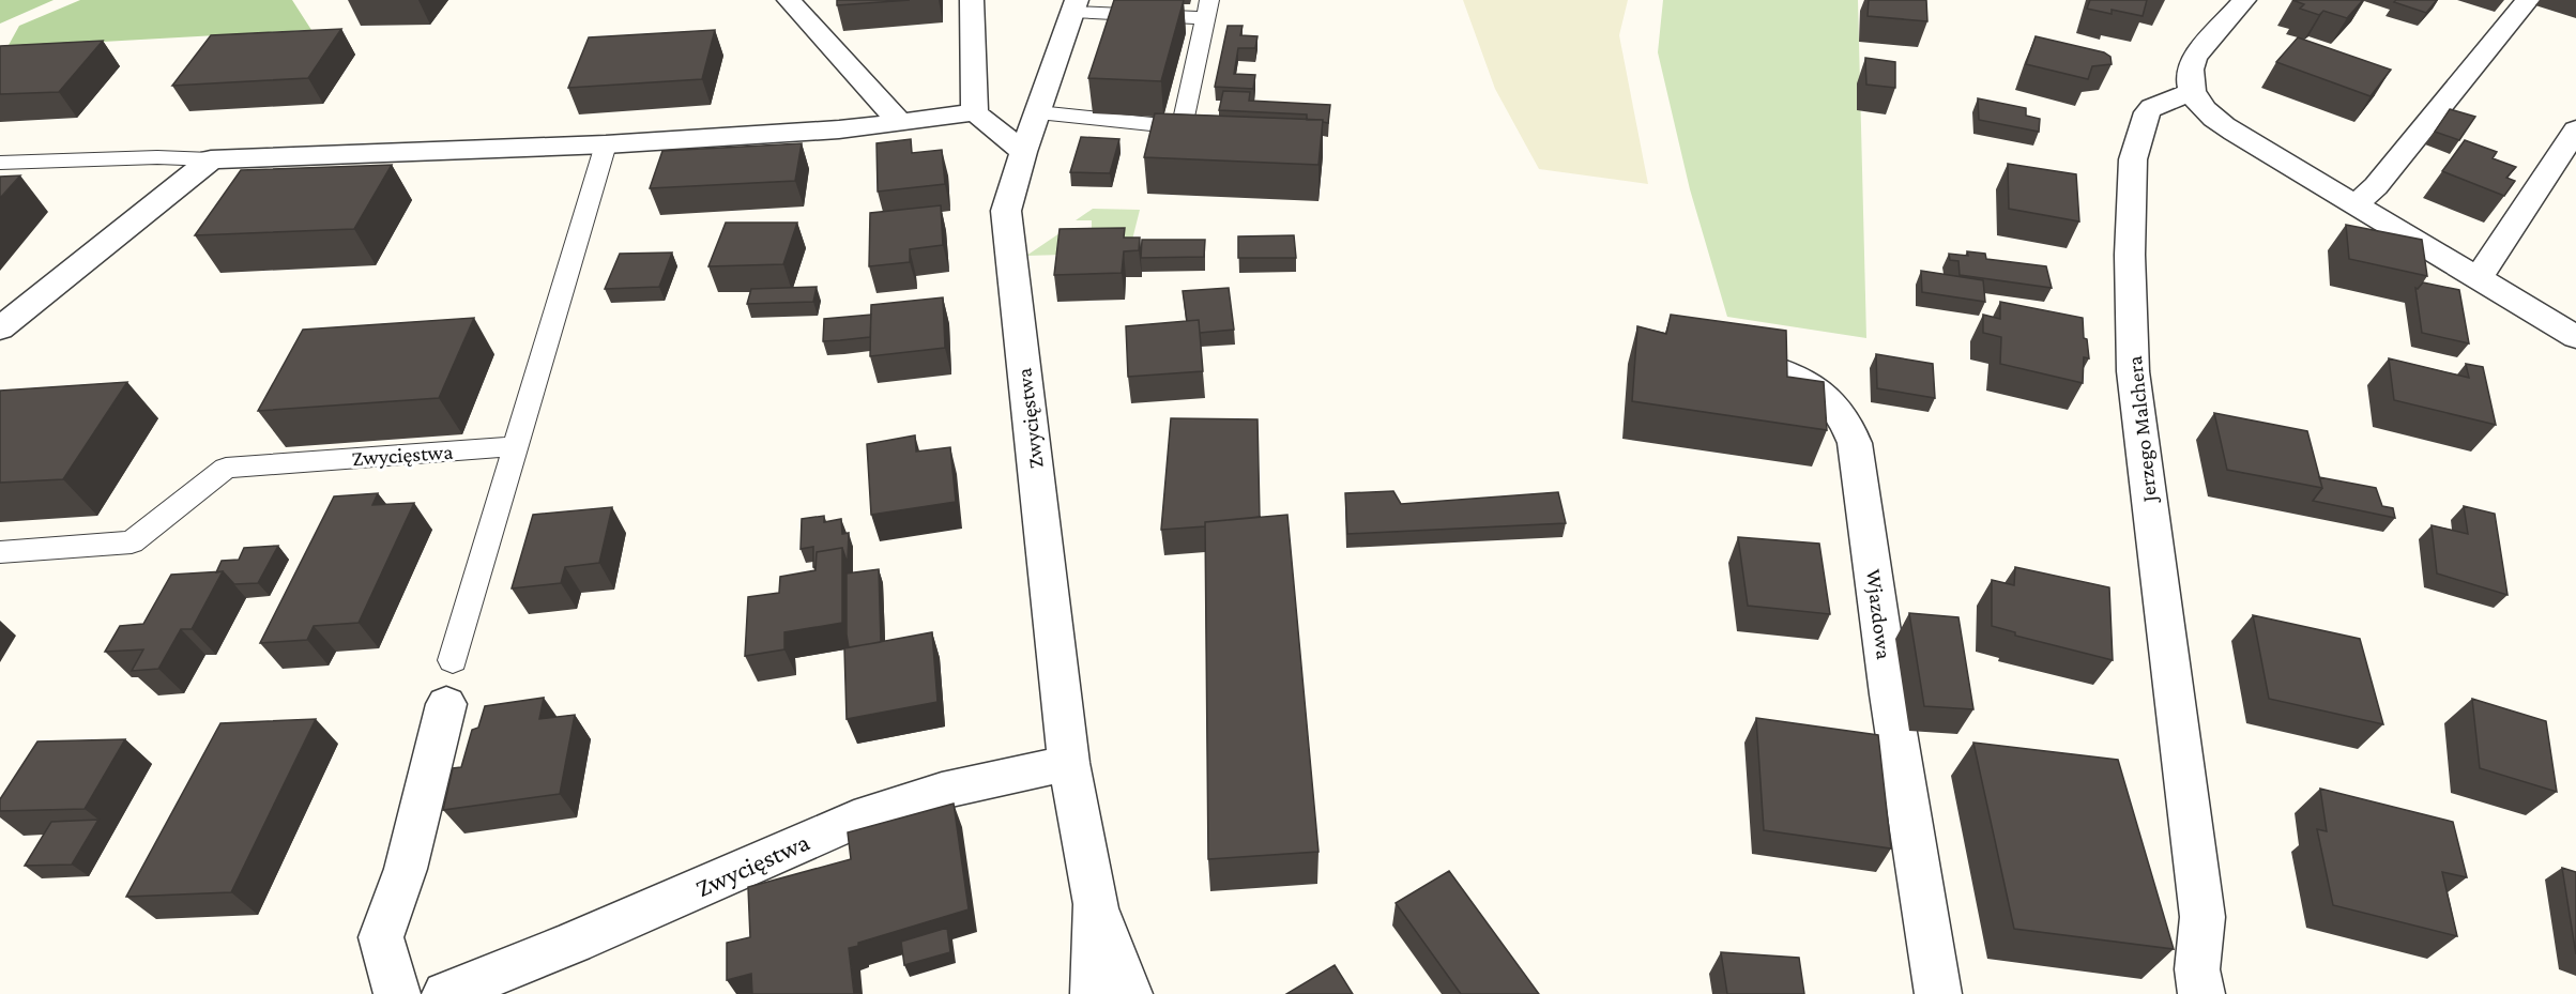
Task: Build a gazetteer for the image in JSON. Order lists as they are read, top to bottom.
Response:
{
  "streets": {
    "street": ["Zwycięstwa", "Jerzego Malchera", "Wjazdowa"]
  }
}
